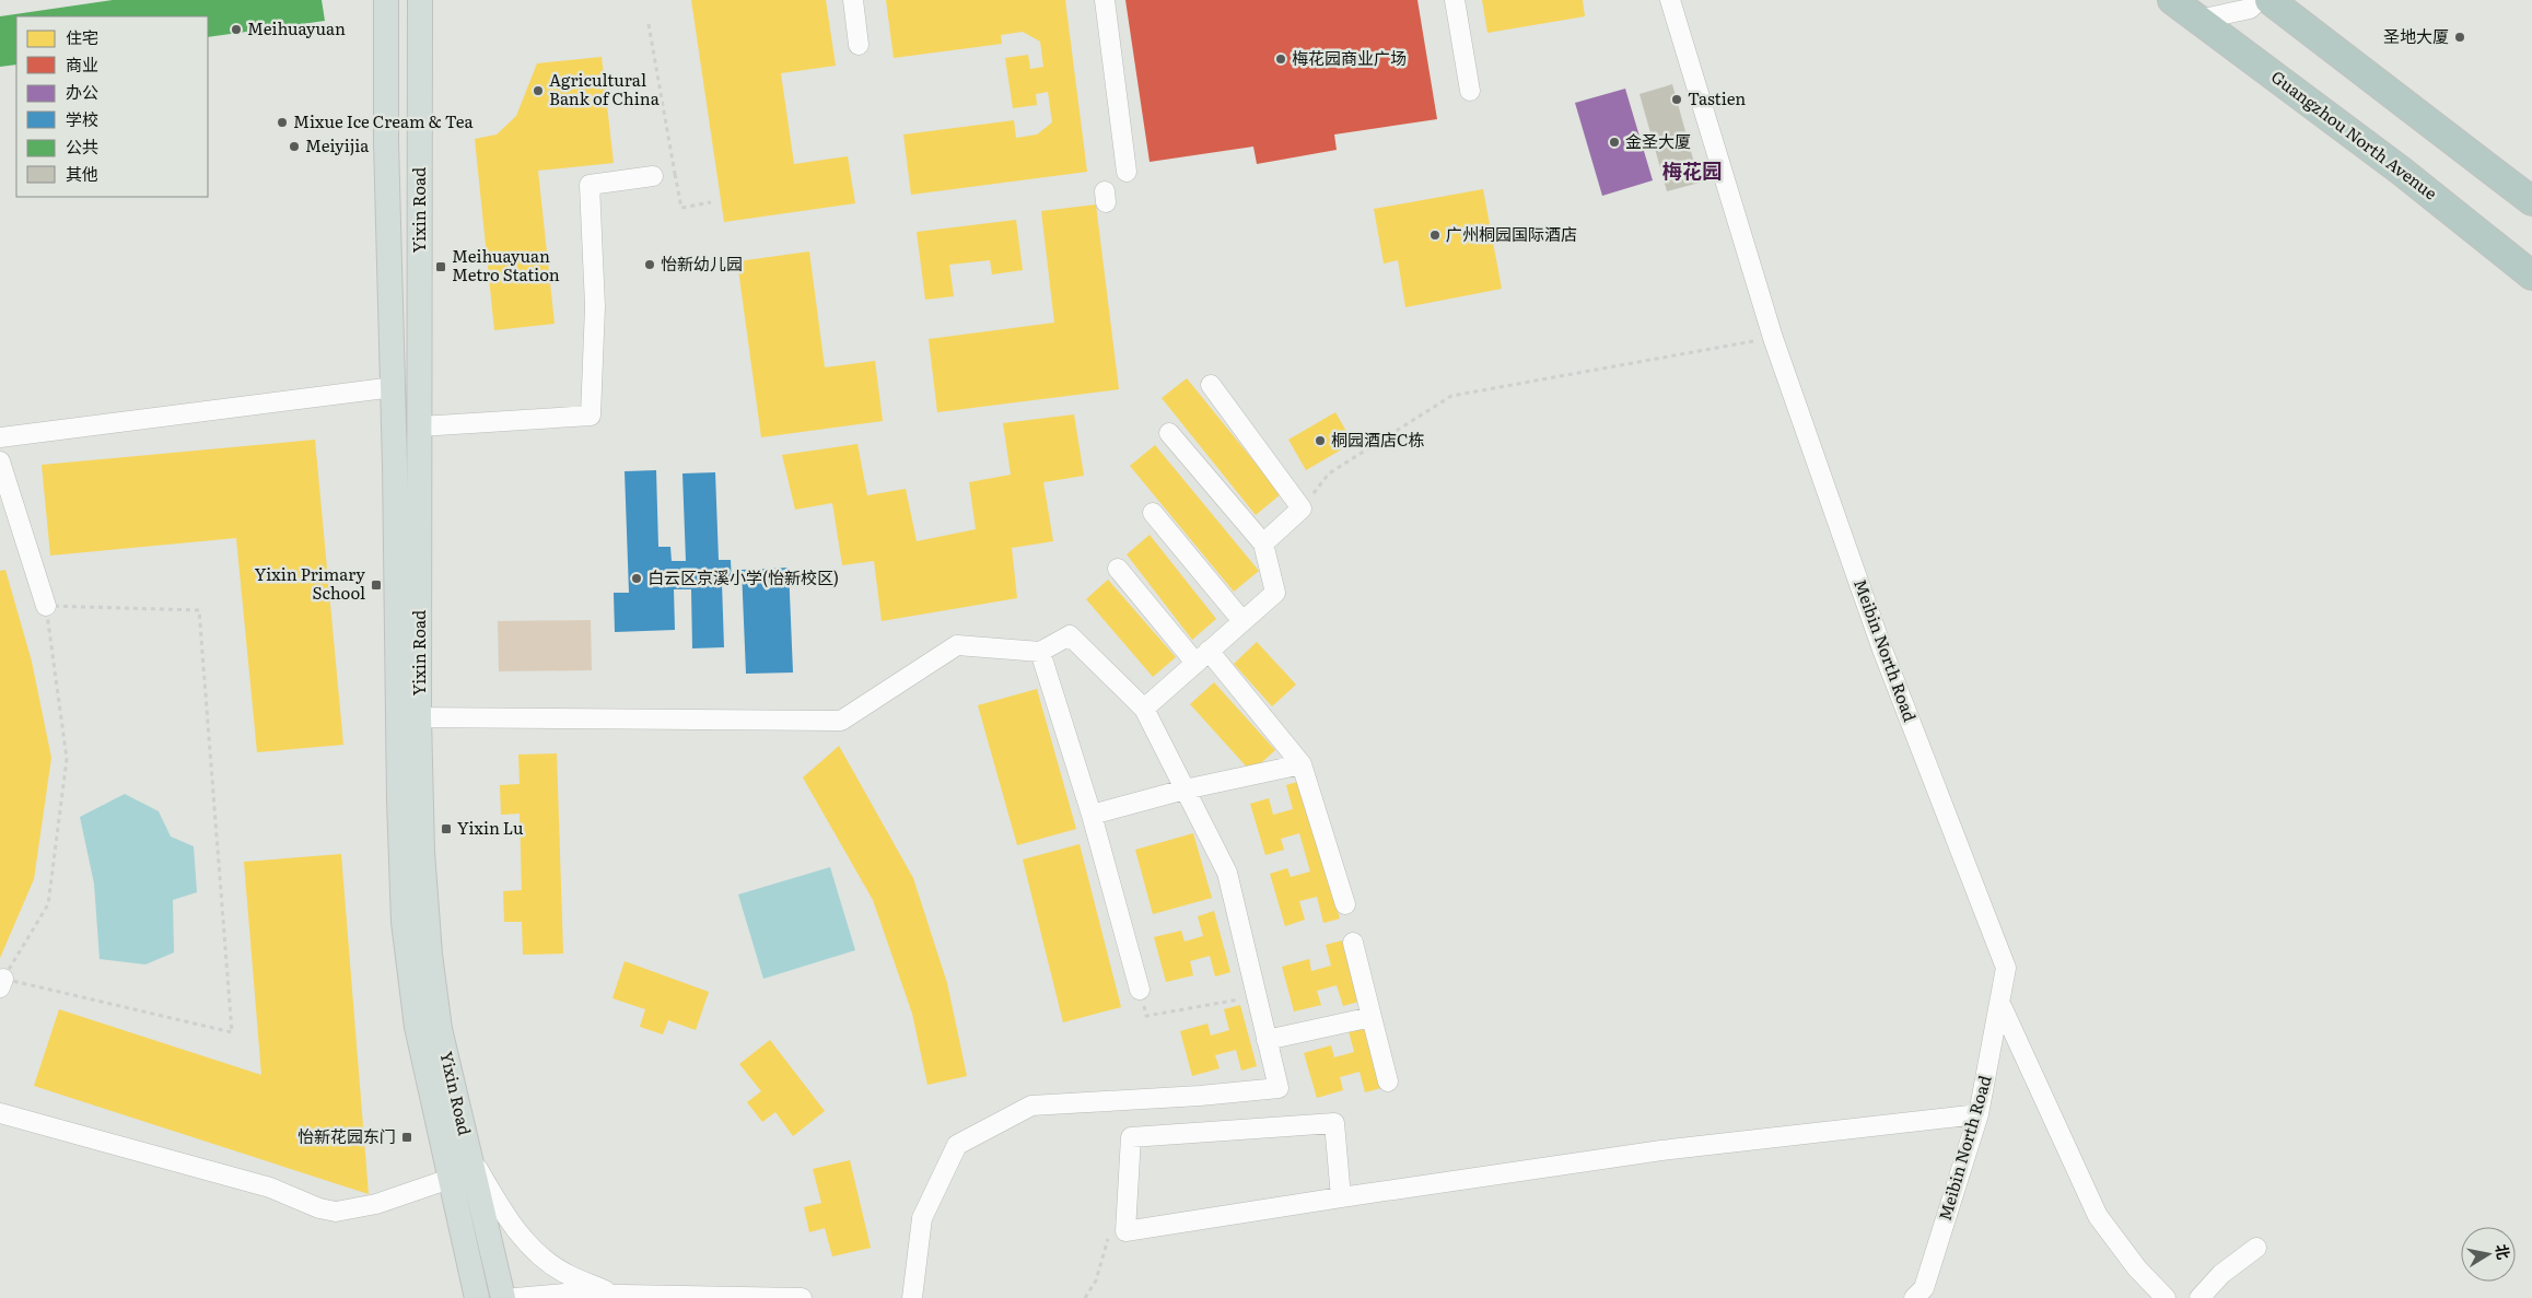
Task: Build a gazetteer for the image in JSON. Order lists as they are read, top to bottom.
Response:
{
  "streets": {
    "highway": ["Guangzhou North Avenue"],
    "main road": ["Yixin Road"],
    "street": ["Meibin North Road"]
  },
  "districts": ["梅花园"],
  "places": {
    "other": [
      "Meihuayuan",
      "圣地大厦",
      "梅花园商业广场",
      "Agricultural Bank of China",
      "Tastien",
      "Mixue Ice Cream & Tea",
      "金圣大厦",
      "Meiyijia",
      "广州桐园国际酒店",
      "怡新幼儿园",
      "桐园酒店C栋",
      "白云区京溪小学(怡新校区)"
    ],
    "transit": [
      "Meihuayuan Metro Station",
      "Yixin Primary School",
      "Yixin Lu",
      "怡新花园东门"
    ]
  },
  "legend": [
    "住宅",
    "商业",
    "办公",
    "学校",
    "公共",
    "其他"
  ],
  "north": "right"
}
